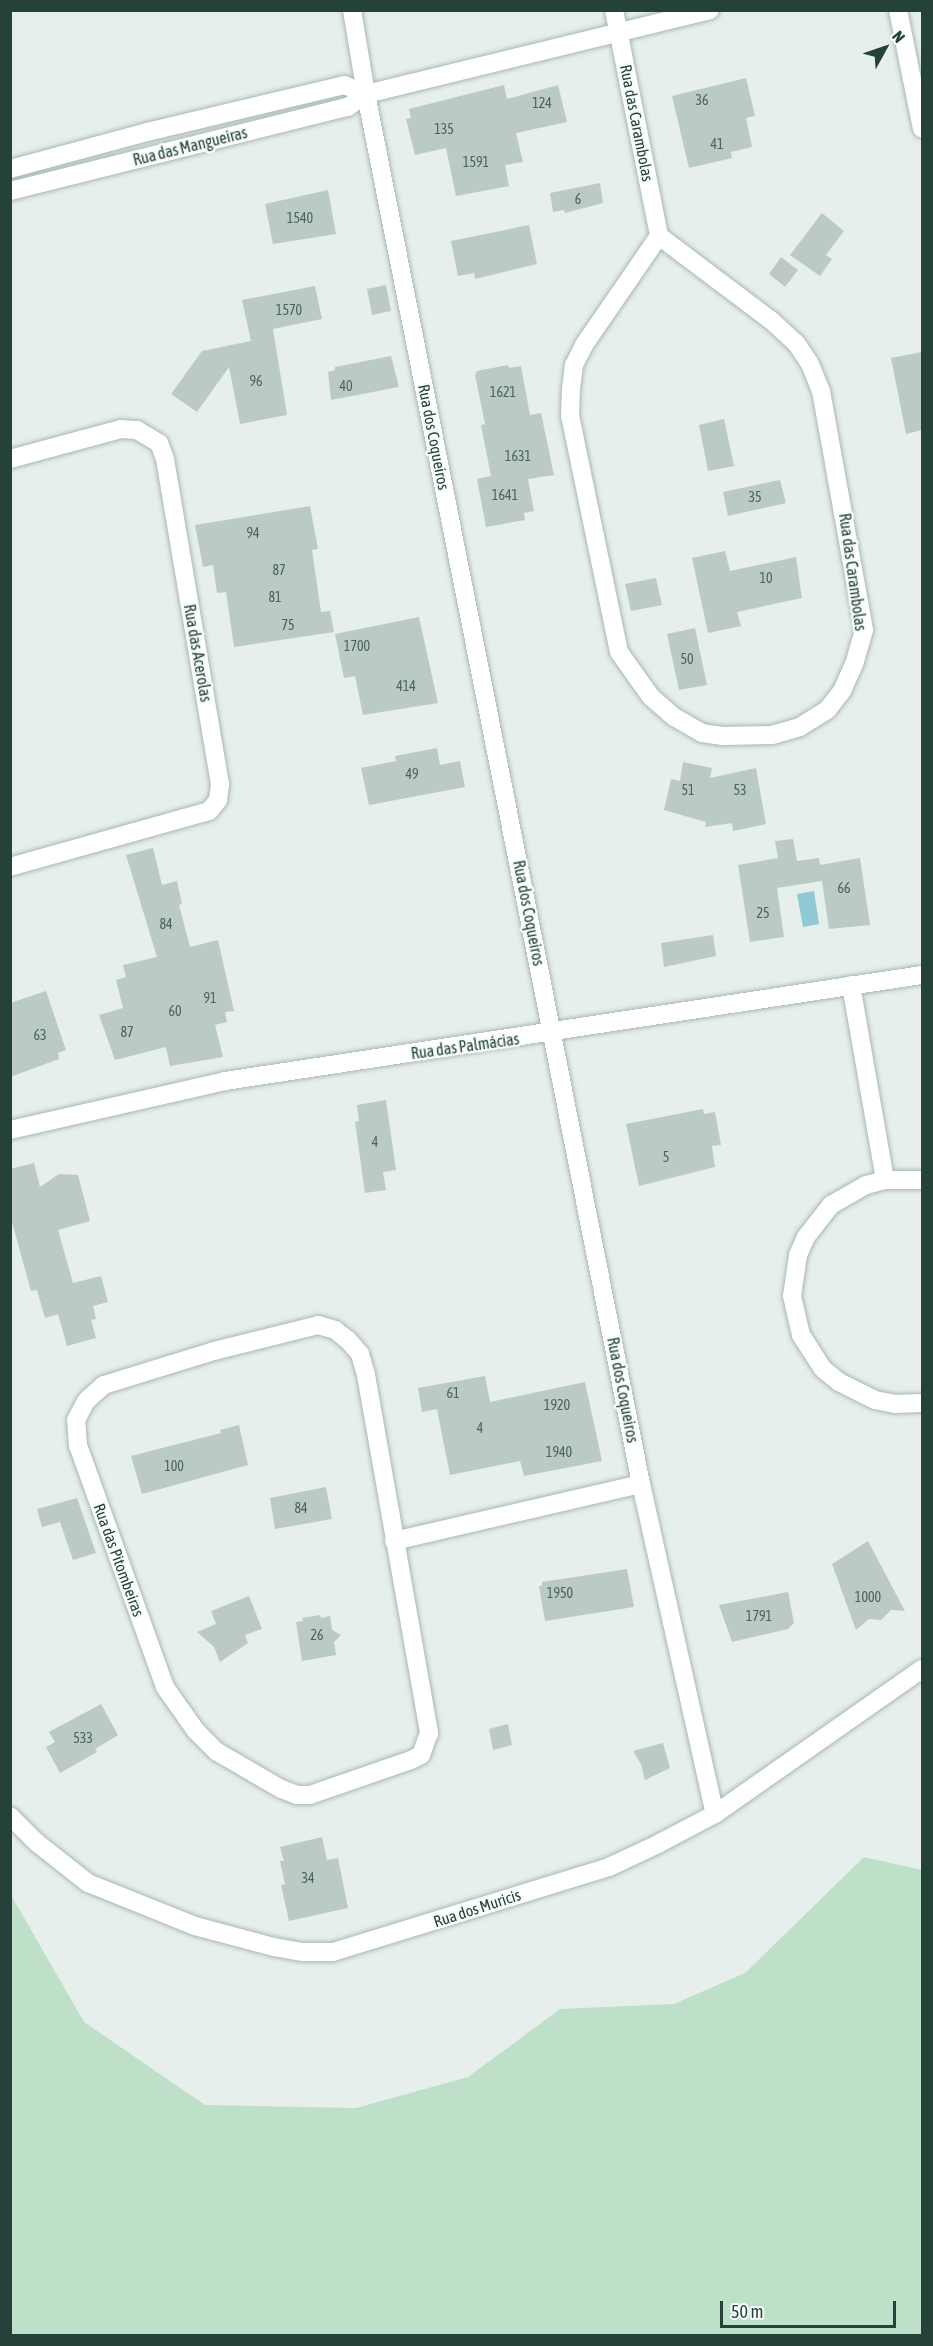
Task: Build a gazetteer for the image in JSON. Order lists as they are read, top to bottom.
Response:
{
  "streets": {
    "street": [
      "Rua das Carambolas",
      "Rua das Mangueiras",
      "Rua dos Coqueiros",
      "Rua das Acerolas",
      "Rua das Palmácias",
      "Rua das Pitombeiras",
      "Rua dos Muricis"
    ]
  },
  "crossings": [
    ["Rua das Carambolas", "Rua das Mangueiras"],
    ["Rua das Mangueiras", "Rua dos Coqueiros"],
    ["Rua dos Coqueiros", "Rua das Palmácias"],
    ["Rua dos Coqueiros", "Rua dos Muricis"]
  ],
  "house_numbers": [
    "36",
    "124",
    "135",
    "41",
    "1591",
    "6",
    "1540",
    "1570",
    "96",
    "40",
    "1621",
    "1631",
    "1641",
    "35",
    "94",
    "87",
    "10",
    "81",
    "75",
    "1700",
    "50",
    "414",
    "49",
    "51",
    "53",
    "66",
    "25",
    "84",
    "91",
    "60",
    "87",
    "63",
    "4",
    "5",
    "61",
    "1920",
    "4",
    "1940",
    "100",
    "84",
    "1950",
    "1000",
    "1791",
    "26",
    "533",
    "34"
  ],
  "scale_bar": "50 m",
  "north": "top right"
}
